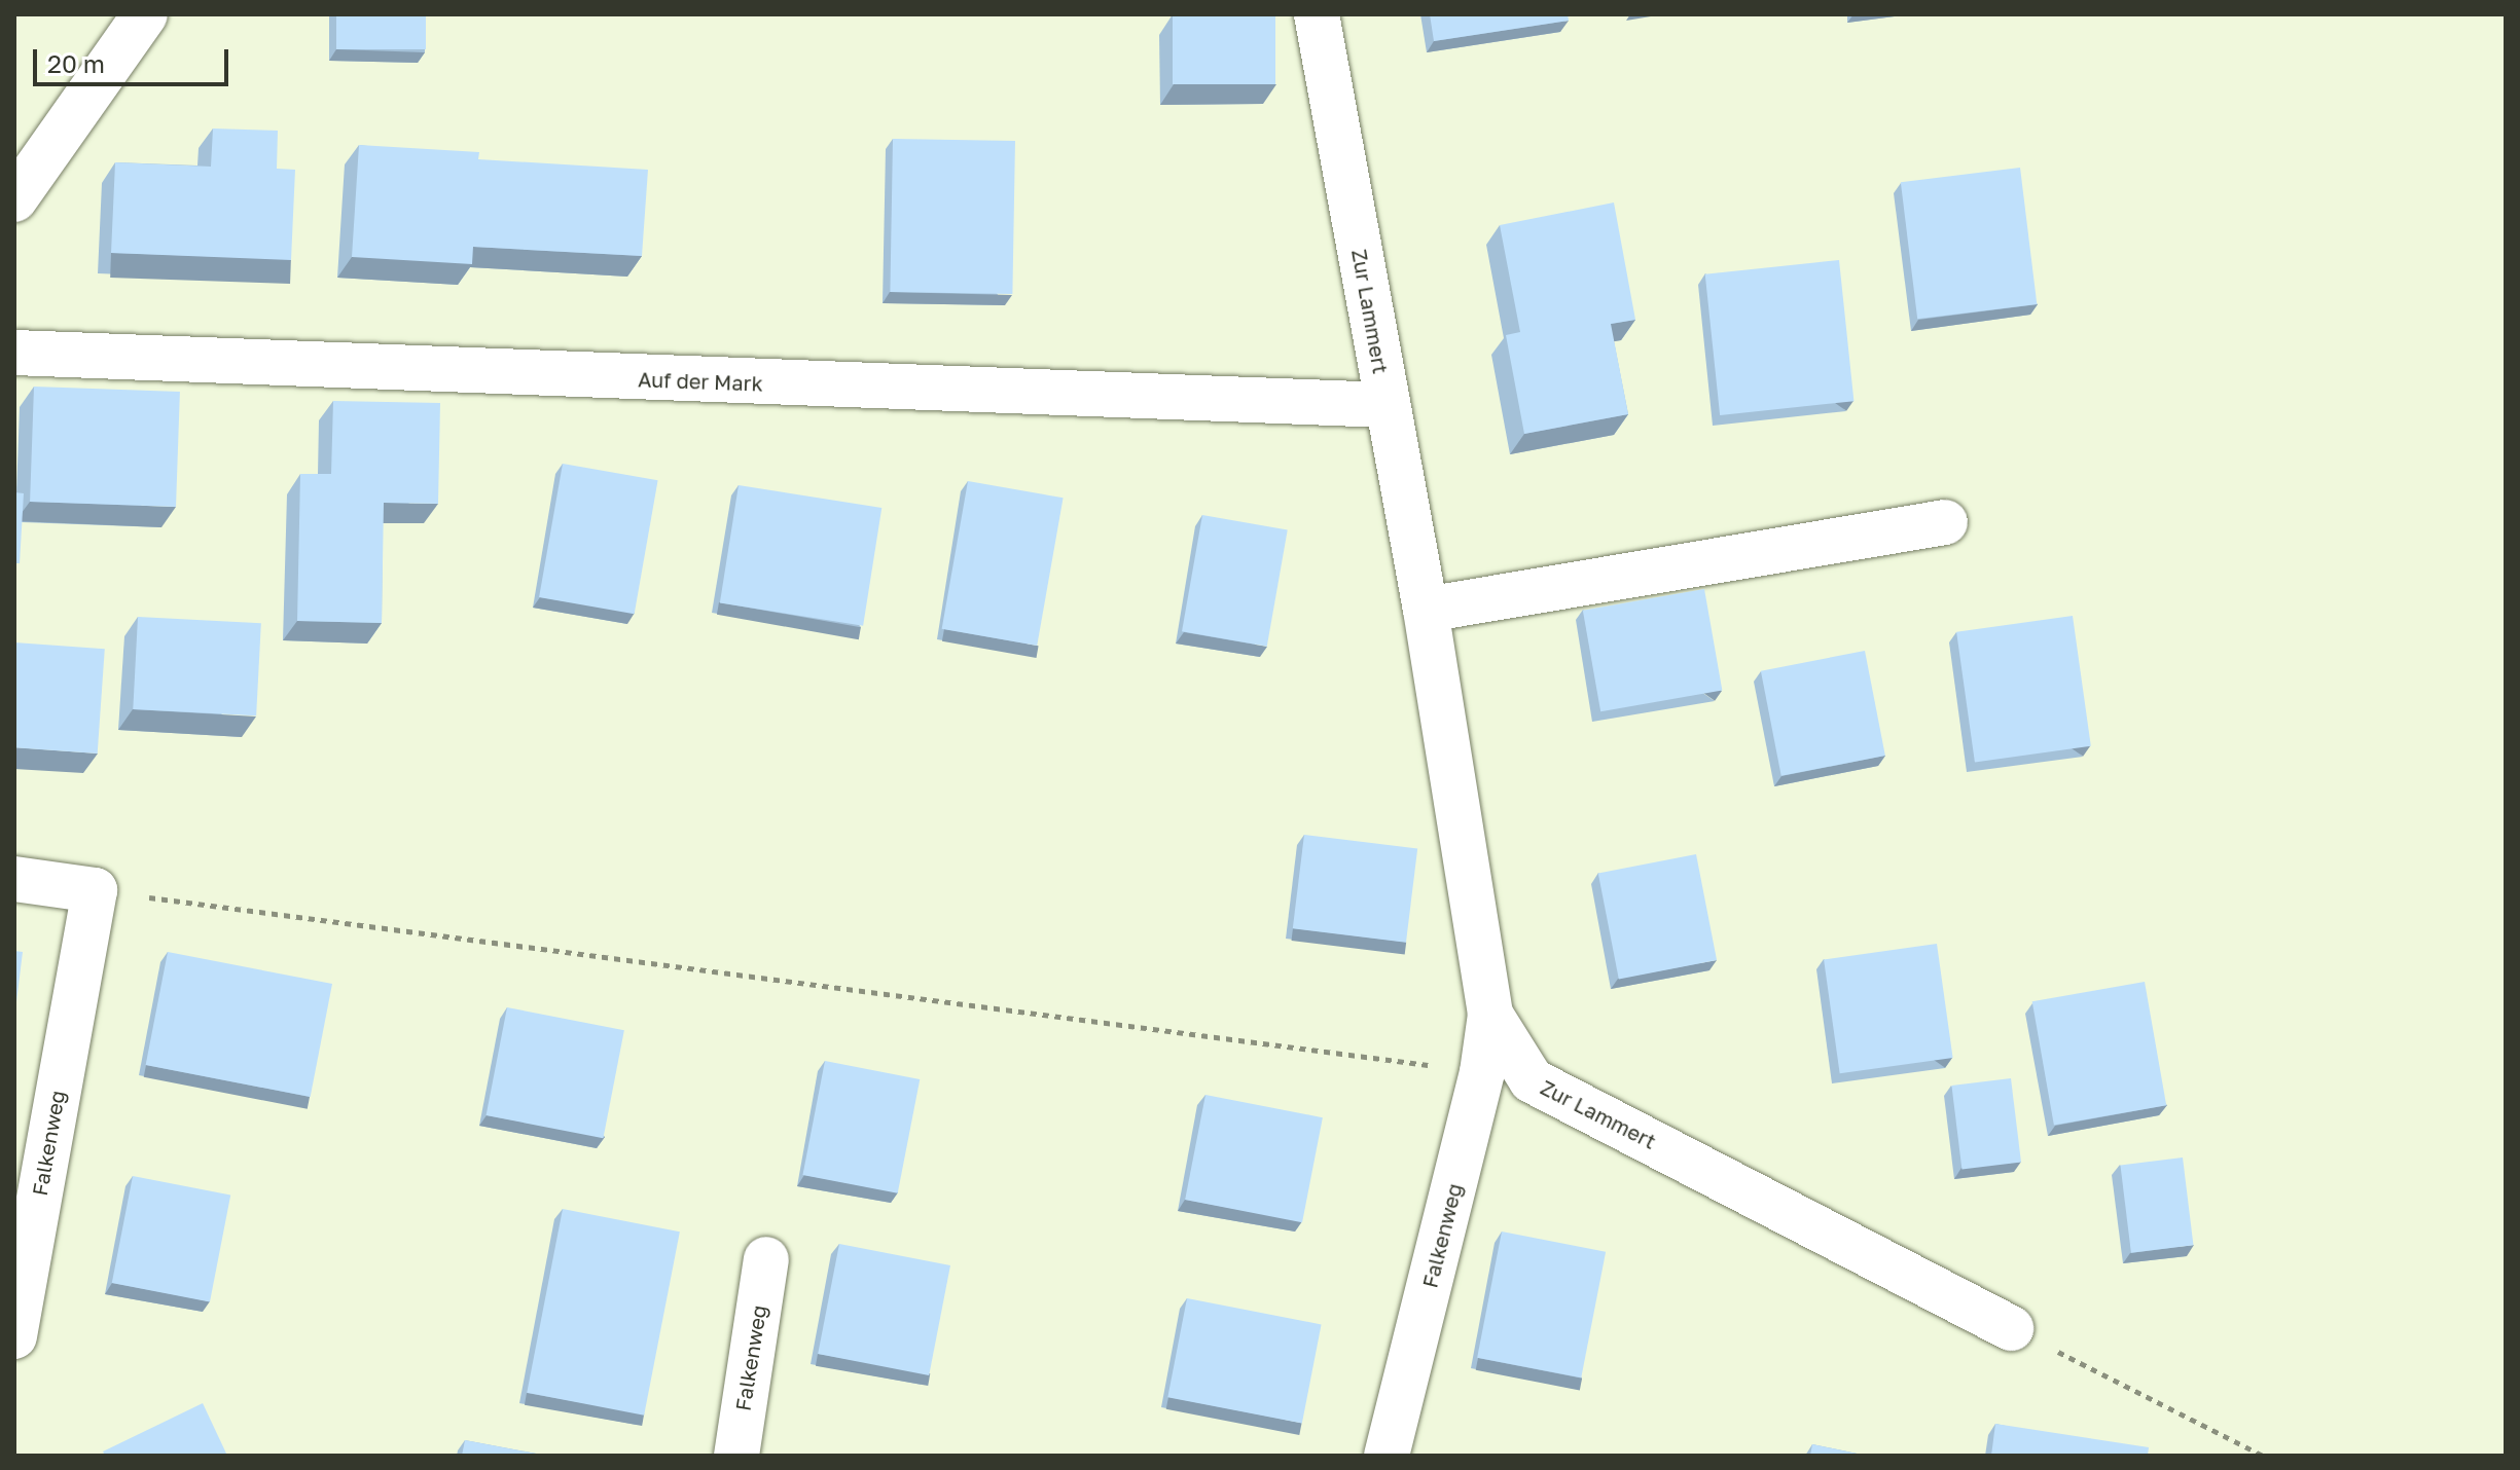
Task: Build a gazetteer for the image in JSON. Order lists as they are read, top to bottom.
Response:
{
  "streets": {
    "street": ["Zur Lammert", "Auf der Mark", "Falkenweg"]
  },
  "crossings": [
    ["Zur Lammert", "Auf der Mark"],
    ["Zur Lammert", "Falkenweg"]
  ],
  "scale_bar": "20 m"
}
